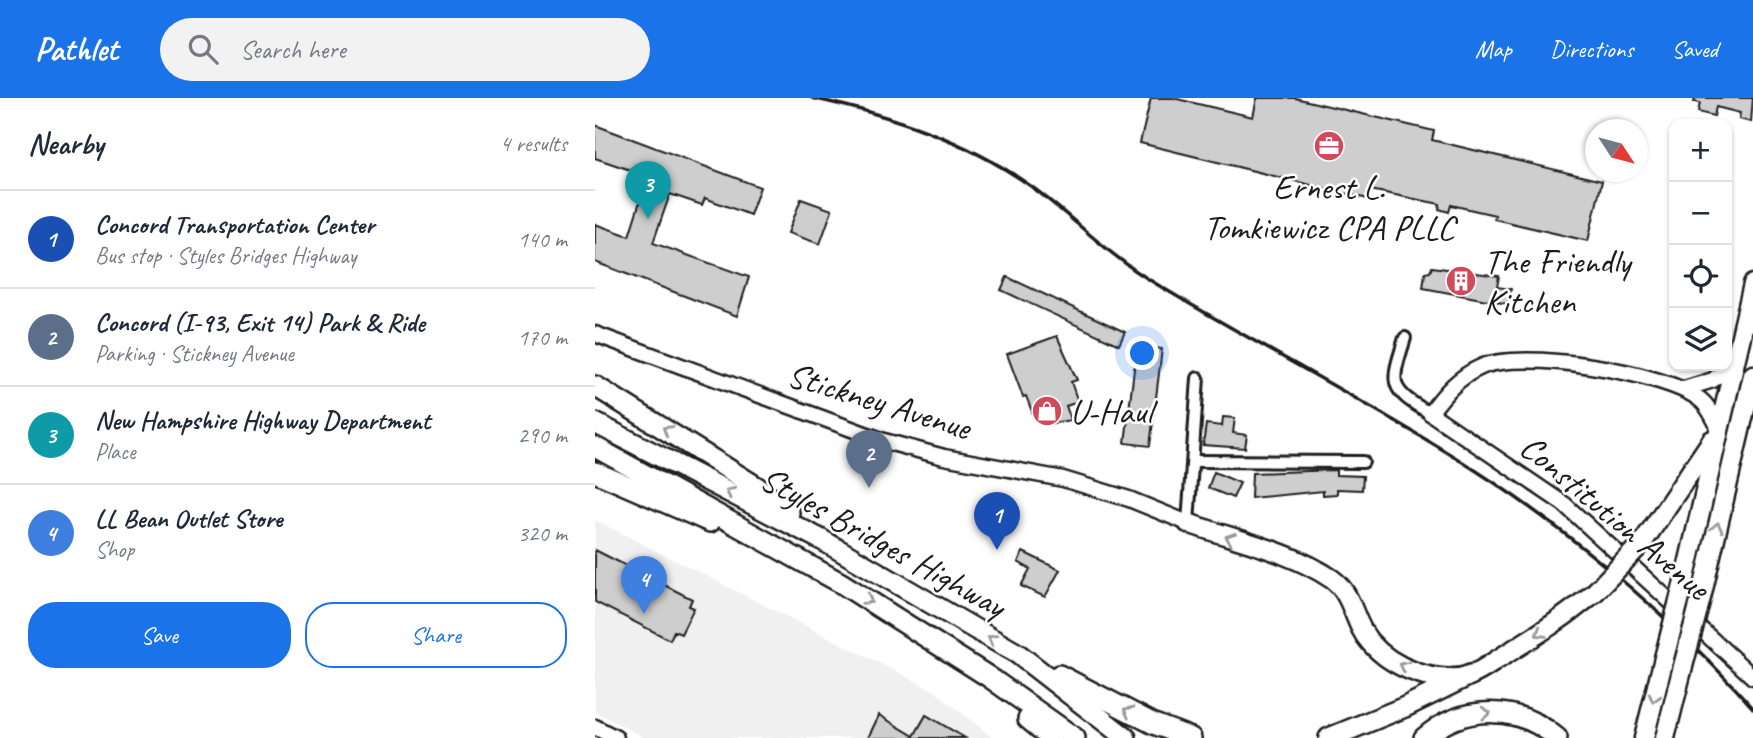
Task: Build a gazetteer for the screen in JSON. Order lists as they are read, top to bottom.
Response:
{
  "streets": {
    "highway": ["Styles Bridges Highway"],
    "street": ["Stickney Avenue", "Constitution Avenue"]
  },
  "places": {
    "office": ["Ernest L. Tomkiewicz CPA PLLC"],
    "building": ["The Friendly Kitchen"],
    "shop": ["U-Haul"]
  },
  "north": "bottom right",
  "page": {
    "header": "Pathlet",
    "search": "Search here",
    "nav": ["Map", "Directions", "Saved"],
    "heading": ["Nearby", "4 results"],
    "map_buttons": ["+", "−"],
    "pins": [
      "3",
      "2",
      "1",
      "4"
    ],
    "list": [
      {
        "mark": "1",
        "name": "Concord Transportation Center",
        "note": "Bus stop · Styles Bridges Highway",
        "value": "140 m"
      },
      {
        "mark": "2",
        "name": "Concord (I-93, Exit 14) Park & Ride",
        "note": "Parking · Stickney Avenue",
        "value": "170 m"
      },
      {
        "mark": "3",
        "name": "New Hampshire Highway Department",
        "note": "Place",
        "value": "290 m"
      },
      {
        "mark": "4",
        "name": "LL Bean Outlet Store",
        "note": "Shop",
        "value": "320 m"
      }
    ],
    "buttons": ["Save", "Share"]
  }
}
